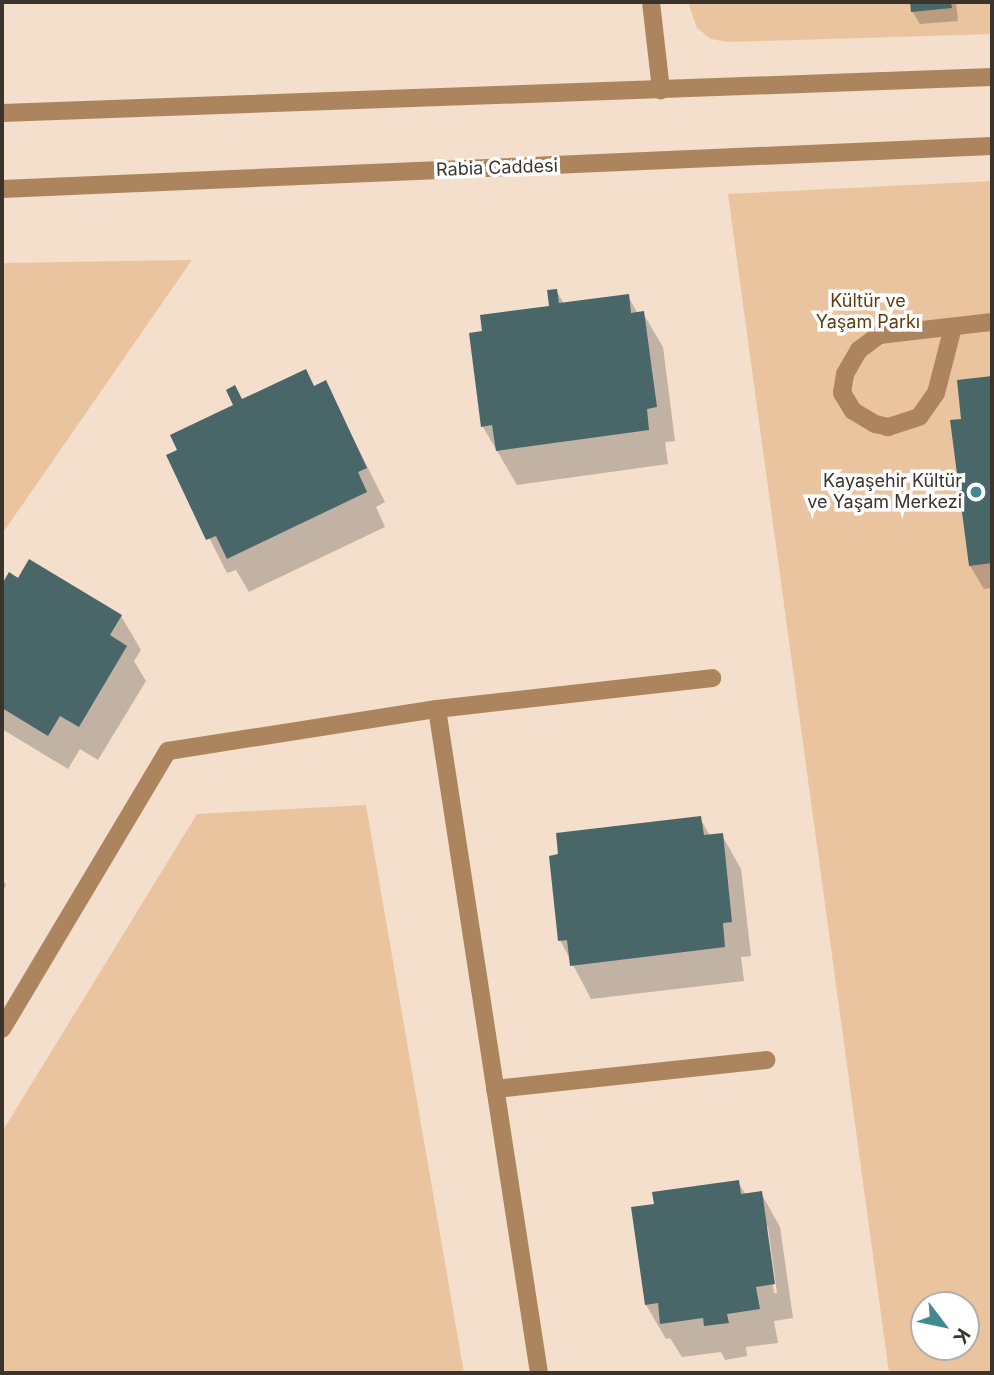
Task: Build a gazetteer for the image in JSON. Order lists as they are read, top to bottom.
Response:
{
  "streets": {
    "street": ["Rabia Caddesi"]
  },
  "parks": ["Kültür ve Yaşam Parkı"],
  "places": ["Kayaşehir Kültür ve Yaşam Merkezi"],
  "north": "bottom right"
}
